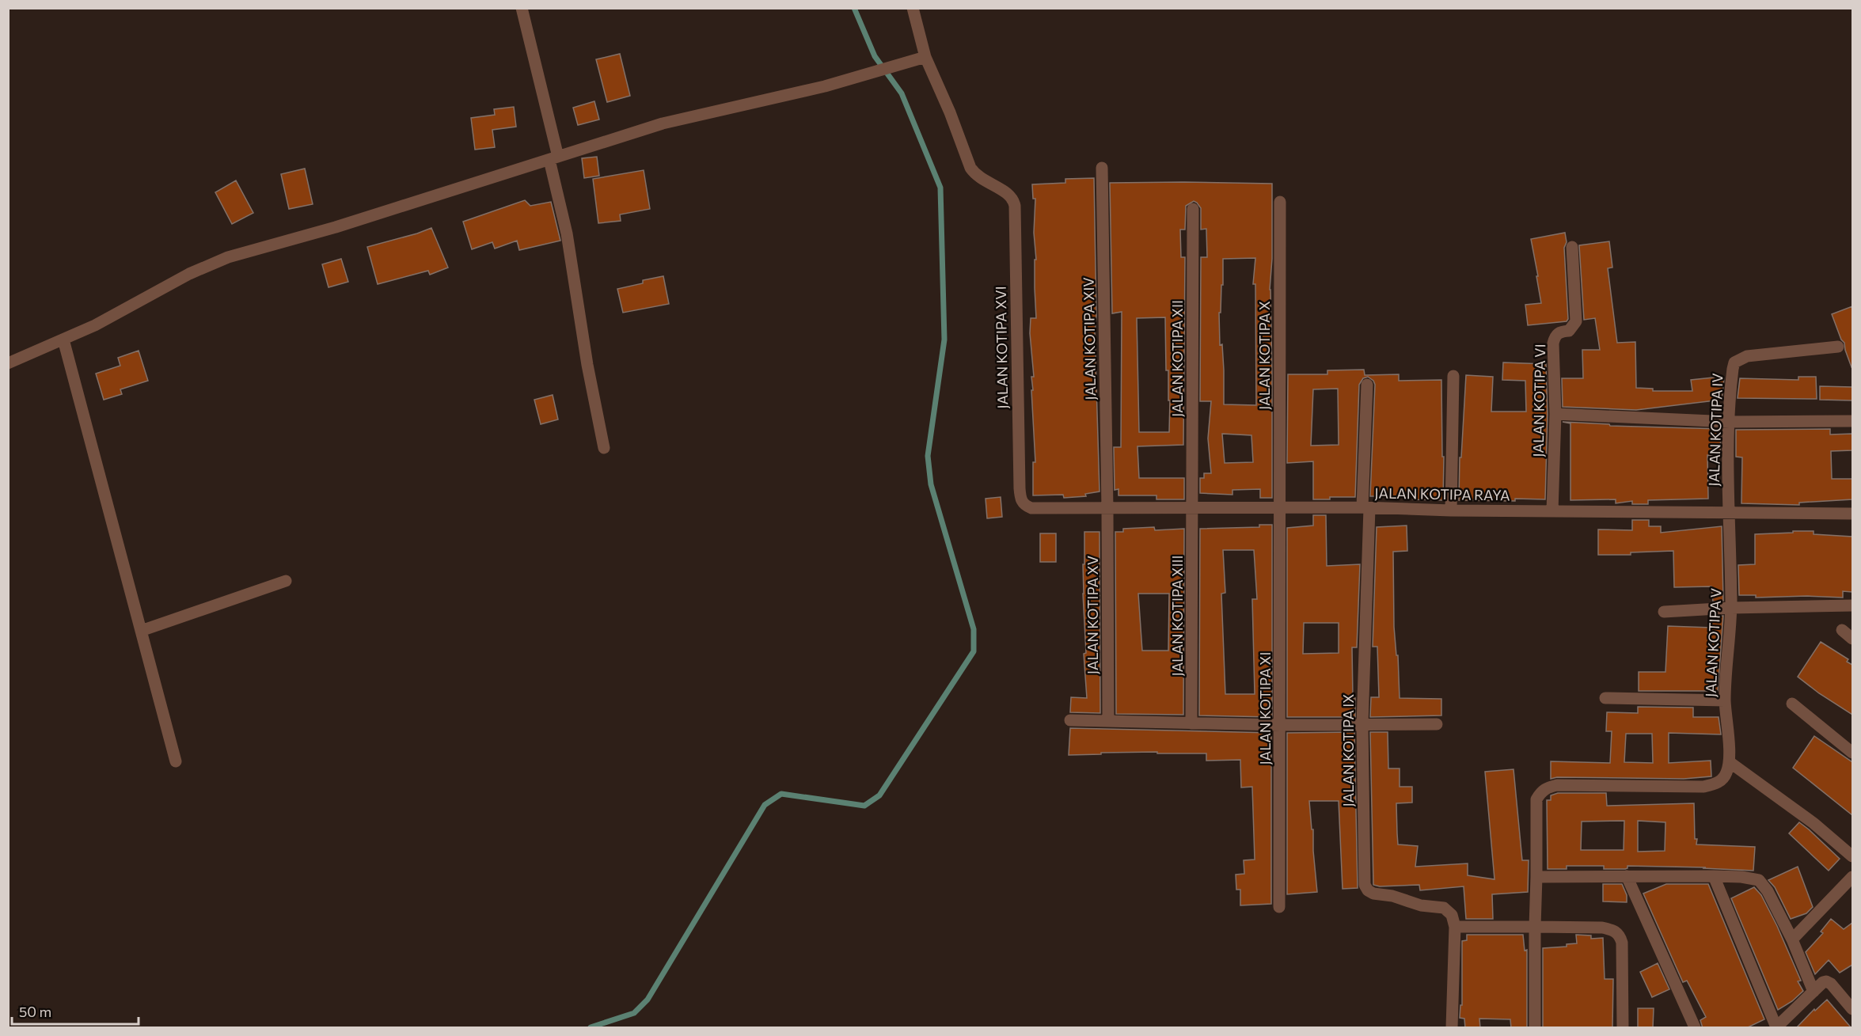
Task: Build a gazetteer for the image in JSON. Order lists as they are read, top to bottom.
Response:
{
  "streets": {
    "street": [
      "JALAN KOTIPA XIV",
      "JALAN KOTIPA XVI",
      "JALAN KOTIPA X",
      "JALAN KOTIPA XII",
      "JALAN KOTIPA VI",
      "JALAN KOTIPA IV",
      "JALAN KOTIPA RAYA",
      "JALAN KOTIPA XV",
      "JALAN KOTIPA XIII",
      "JALAN KOTIPA V",
      "JALAN KOTIPA XI",
      "JALAN KOTIPA IX"
    ]
  },
  "crossings": [
    ["JALAN KOTIPA XIV", "JALAN KOTIPA RAYA"],
    ["JALAN KOTIPA XIV", "JALAN KOTIPA XV"],
    ["JALAN KOTIPA XVI", "JALAN KOTIPA RAYA"],
    ["JALAN KOTIPA X", "JALAN KOTIPA RAYA"],
    ["JALAN KOTIPA X", "JALAN KOTIPA XI"],
    ["JALAN KOTIPA XII", "JALAN KOTIPA RAYA"],
    ["JALAN KOTIPA XII", "JALAN KOTIPA XIII"],
    ["JALAN KOTIPA VI", "JALAN KOTIPA RAYA"],
    ["JALAN KOTIPA IV", "JALAN KOTIPA RAYA"],
    ["JALAN KOTIPA IV", "JALAN KOTIPA V"],
    ["JALAN KOTIPA RAYA", "JALAN KOTIPA XV"],
    ["JALAN KOTIPA RAYA", "JALAN KOTIPA XIII"],
    ["JALAN KOTIPA RAYA", "JALAN KOTIPA V"],
    ["JALAN KOTIPA RAYA", "JALAN KOTIPA XI"],
    ["JALAN KOTIPA RAYA", "JALAN KOTIPA IX"]
  ],
  "scale_bar": "50 m"
}
